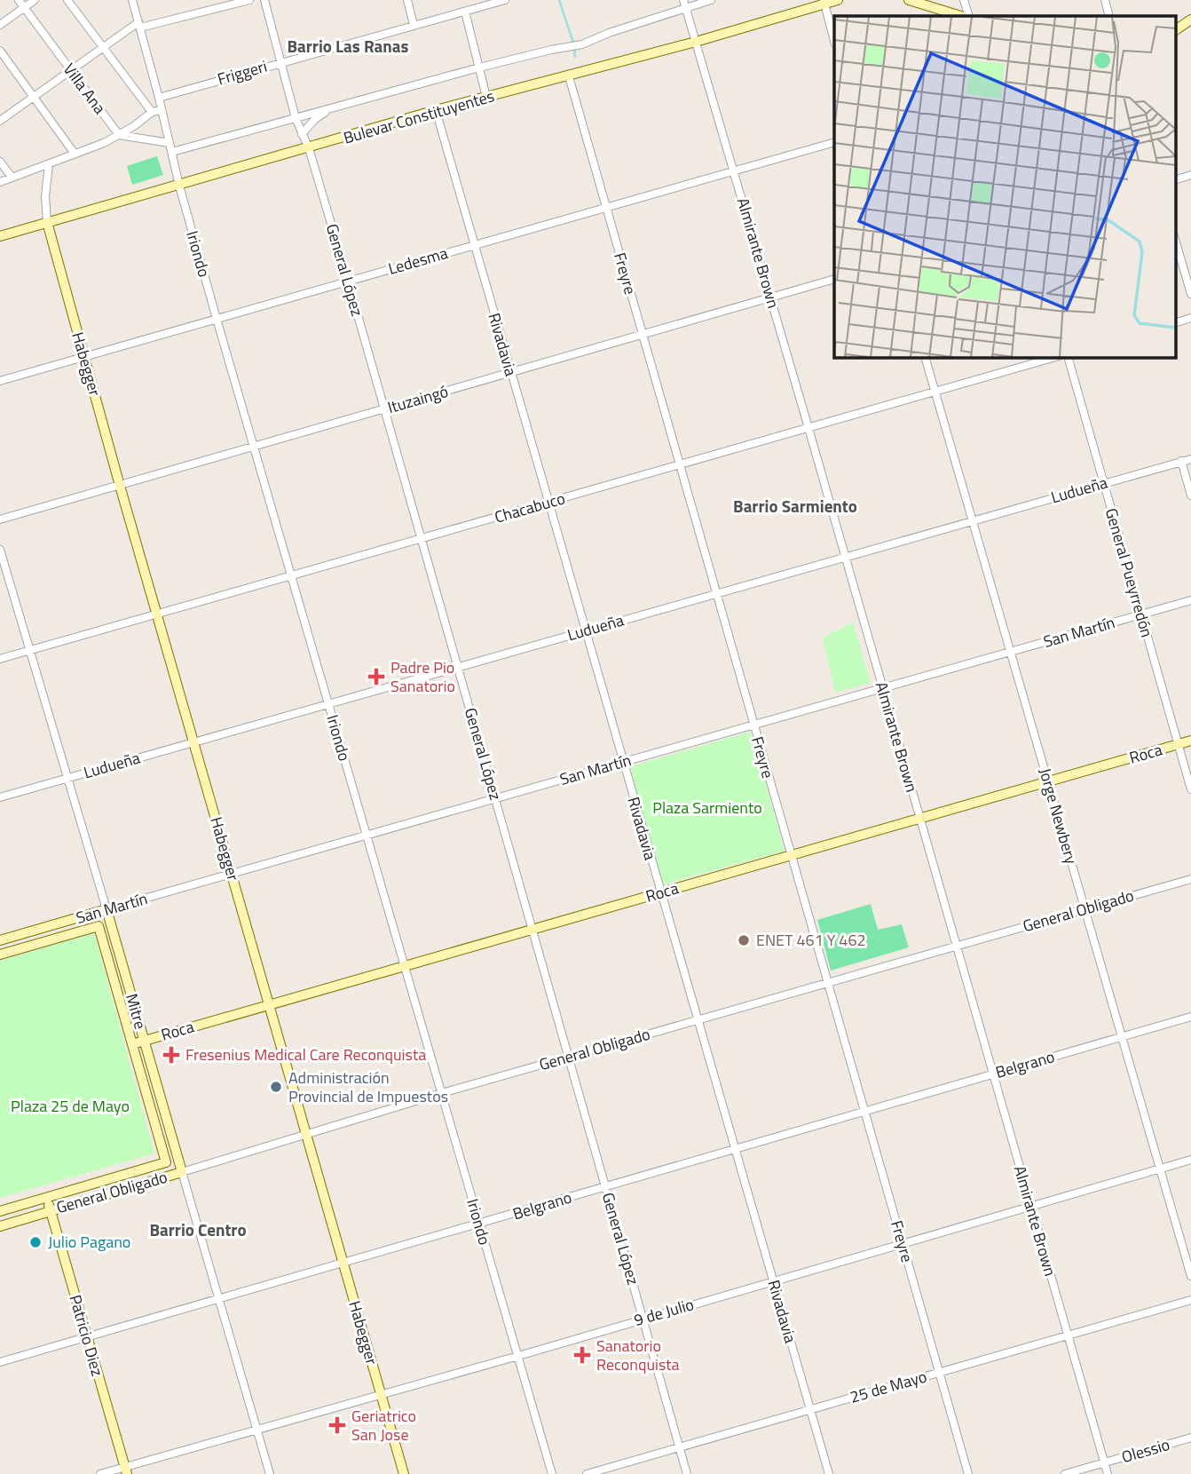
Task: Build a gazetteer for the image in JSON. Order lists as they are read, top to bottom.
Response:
{
  "streets": {
    "street": [
      "Friggeri",
      "Villa Ana",
      "Bulevar Constituyentes",
      "Almirante Brown",
      "Iriondo",
      "Ledesma",
      "General López",
      "Freyre",
      "Rivadavia",
      "Habegger",
      "Ituzaingó",
      "Ludueña",
      "Chacabuco",
      "General Pueyrredón",
      "San Martín",
      "Roca",
      "Jorge Newbery",
      "General Obligado",
      "Mitre",
      "Belgrano",
      "9 de Julio",
      "Patricio Diez",
      "25 de Mayo",
      "Olessio"
    ]
  },
  "crossings": [
    ["Friggeri", "Iriondo"],
    ["Friggeri", "General López"],
    ["Bulevar Constituyentes", "Almirante Brown"],
    ["Bulevar Constituyentes", "Iriondo"],
    ["Bulevar Constituyentes", "General López"],
    ["Bulevar Constituyentes", "Freyre"],
    ["Bulevar Constituyentes", "Rivadavia"],
    ["Bulevar Constituyentes", "Habegger"],
    ["Almirante Brown", "Ledesma"],
    ["Almirante Brown", "Ituzaingó"],
    ["Almirante Brown", "Ludueña"],
    ["Almirante Brown", "Chacabuco"],
    ["Almirante Brown", "San Martín"],
    ["Almirante Brown", "Roca"],
    ["Almirante Brown", "General Obligado"],
    ["Almirante Brown", "Belgrano"],
    ["Almirante Brown", "9 de Julio"],
    ["Almirante Brown", "25 de Mayo"],
    ["Almirante Brown", "Olessio"],
    ["Iriondo", "Ledesma"],
    ["Iriondo", "Ituzaingó"],
    ["Iriondo", "Ludueña"],
    ["Iriondo", "Chacabuco"],
    ["Iriondo", "San Martín"],
    ["Iriondo", "Roca"],
    ["Iriondo", "General Obligado"],
    ["Iriondo", "Belgrano"],
    ["Iriondo", "9 de Julio"],
    ["Ledesma", "General López"],
    ["Ledesma", "Freyre"],
    ["Ledesma", "Rivadavia"],
    ["Ledesma", "Habegger"],
    ["General López", "Ituzaingó"],
    ["General López", "Ludueña"],
    ["General López", "Chacabuco"],
    ["General López", "San Martín"],
    ["General López", "Roca"],
    ["General López", "General Obligado"],
    ["General López", "Belgrano"],
    ["General López", "9 de Julio"],
    ["General López", "25 de Mayo"],
    ["Freyre", "Ituzaingó"],
    ["Freyre", "Ludueña"],
    ["Freyre", "Chacabuco"],
    ["Freyre", "San Martín"],
    ["Freyre", "Roca"],
    ["Freyre", "General Obligado"],
    ["Freyre", "Belgrano"],
    ["Freyre", "9 de Julio"],
    ["Freyre", "25 de Mayo"],
    ["Rivadavia", "Ituzaingó"],
    ["Rivadavia", "Ludueña"],
    ["Rivadavia", "Chacabuco"],
    ["Rivadavia", "San Martín"],
    ["Rivadavia", "Roca"],
    ["Rivadavia", "General Obligado"],
    ["Rivadavia", "Belgrano"],
    ["Rivadavia", "9 de Julio"],
    ["Rivadavia", "25 de Mayo"],
    ["Habegger", "Ituzaingó"],
    ["Habegger", "Ludueña"],
    ["Habegger", "Chacabuco"],
    ["Habegger", "San Martín"],
    ["Habegger", "Roca"],
    ["Habegger", "General Obligado"],
    ["Habegger", "Belgrano"],
    ["Habegger", "9 de Julio"],
    ["Ludueña", "General Pueyrredón"],
    ["Ludueña", "Jorge Newbery"],
    ["Ludueña", "Mitre"],
    ["Chacabuco", "Jorge Newbery"],
    ["Chacabuco", "Mitre"],
    ["General Pueyrredón", "San Martín"],
    ["General Pueyrredón", "Roca"],
    ["San Martín", "Jorge Newbery"],
    ["San Martín", "Mitre"],
    ["Roca", "Jorge Newbery"],
    ["Roca", "Mitre"],
    ["Jorge Newbery", "General Obligado"],
    ["Jorge Newbery", "Belgrano"],
    ["Jorge Newbery", "9 de Julio"],
    ["General Obligado", "Mitre"],
    ["General Obligado", "Patricio Diez"],
    ["Mitre", "Belgrano"],
    ["Mitre", "9 de Julio"],
    ["Mitre", "Patricio Diez"],
    ["Belgrano", "Patricio Diez"],
    ["9 de Julio", "Patricio Diez"]
  ],
  "districts": ["Barrio Las Ranas", "Barrio Sarmiento", "Barrio Centro"],
  "parks": ["Plaza Sarmiento", "Plaza 25 de Mayo"],
  "places": {
    "health": [
      "Padre Pio Sanatorio",
      "Fresenius Medical Care Reconquista",
      "Sanatorio Reconquista",
      "Geriatrico San Jose"
    ],
    "other": ["ENET 461 Y 462", "Administración Provincial de Impuestos", "Julio Pagano"]
  }
}
